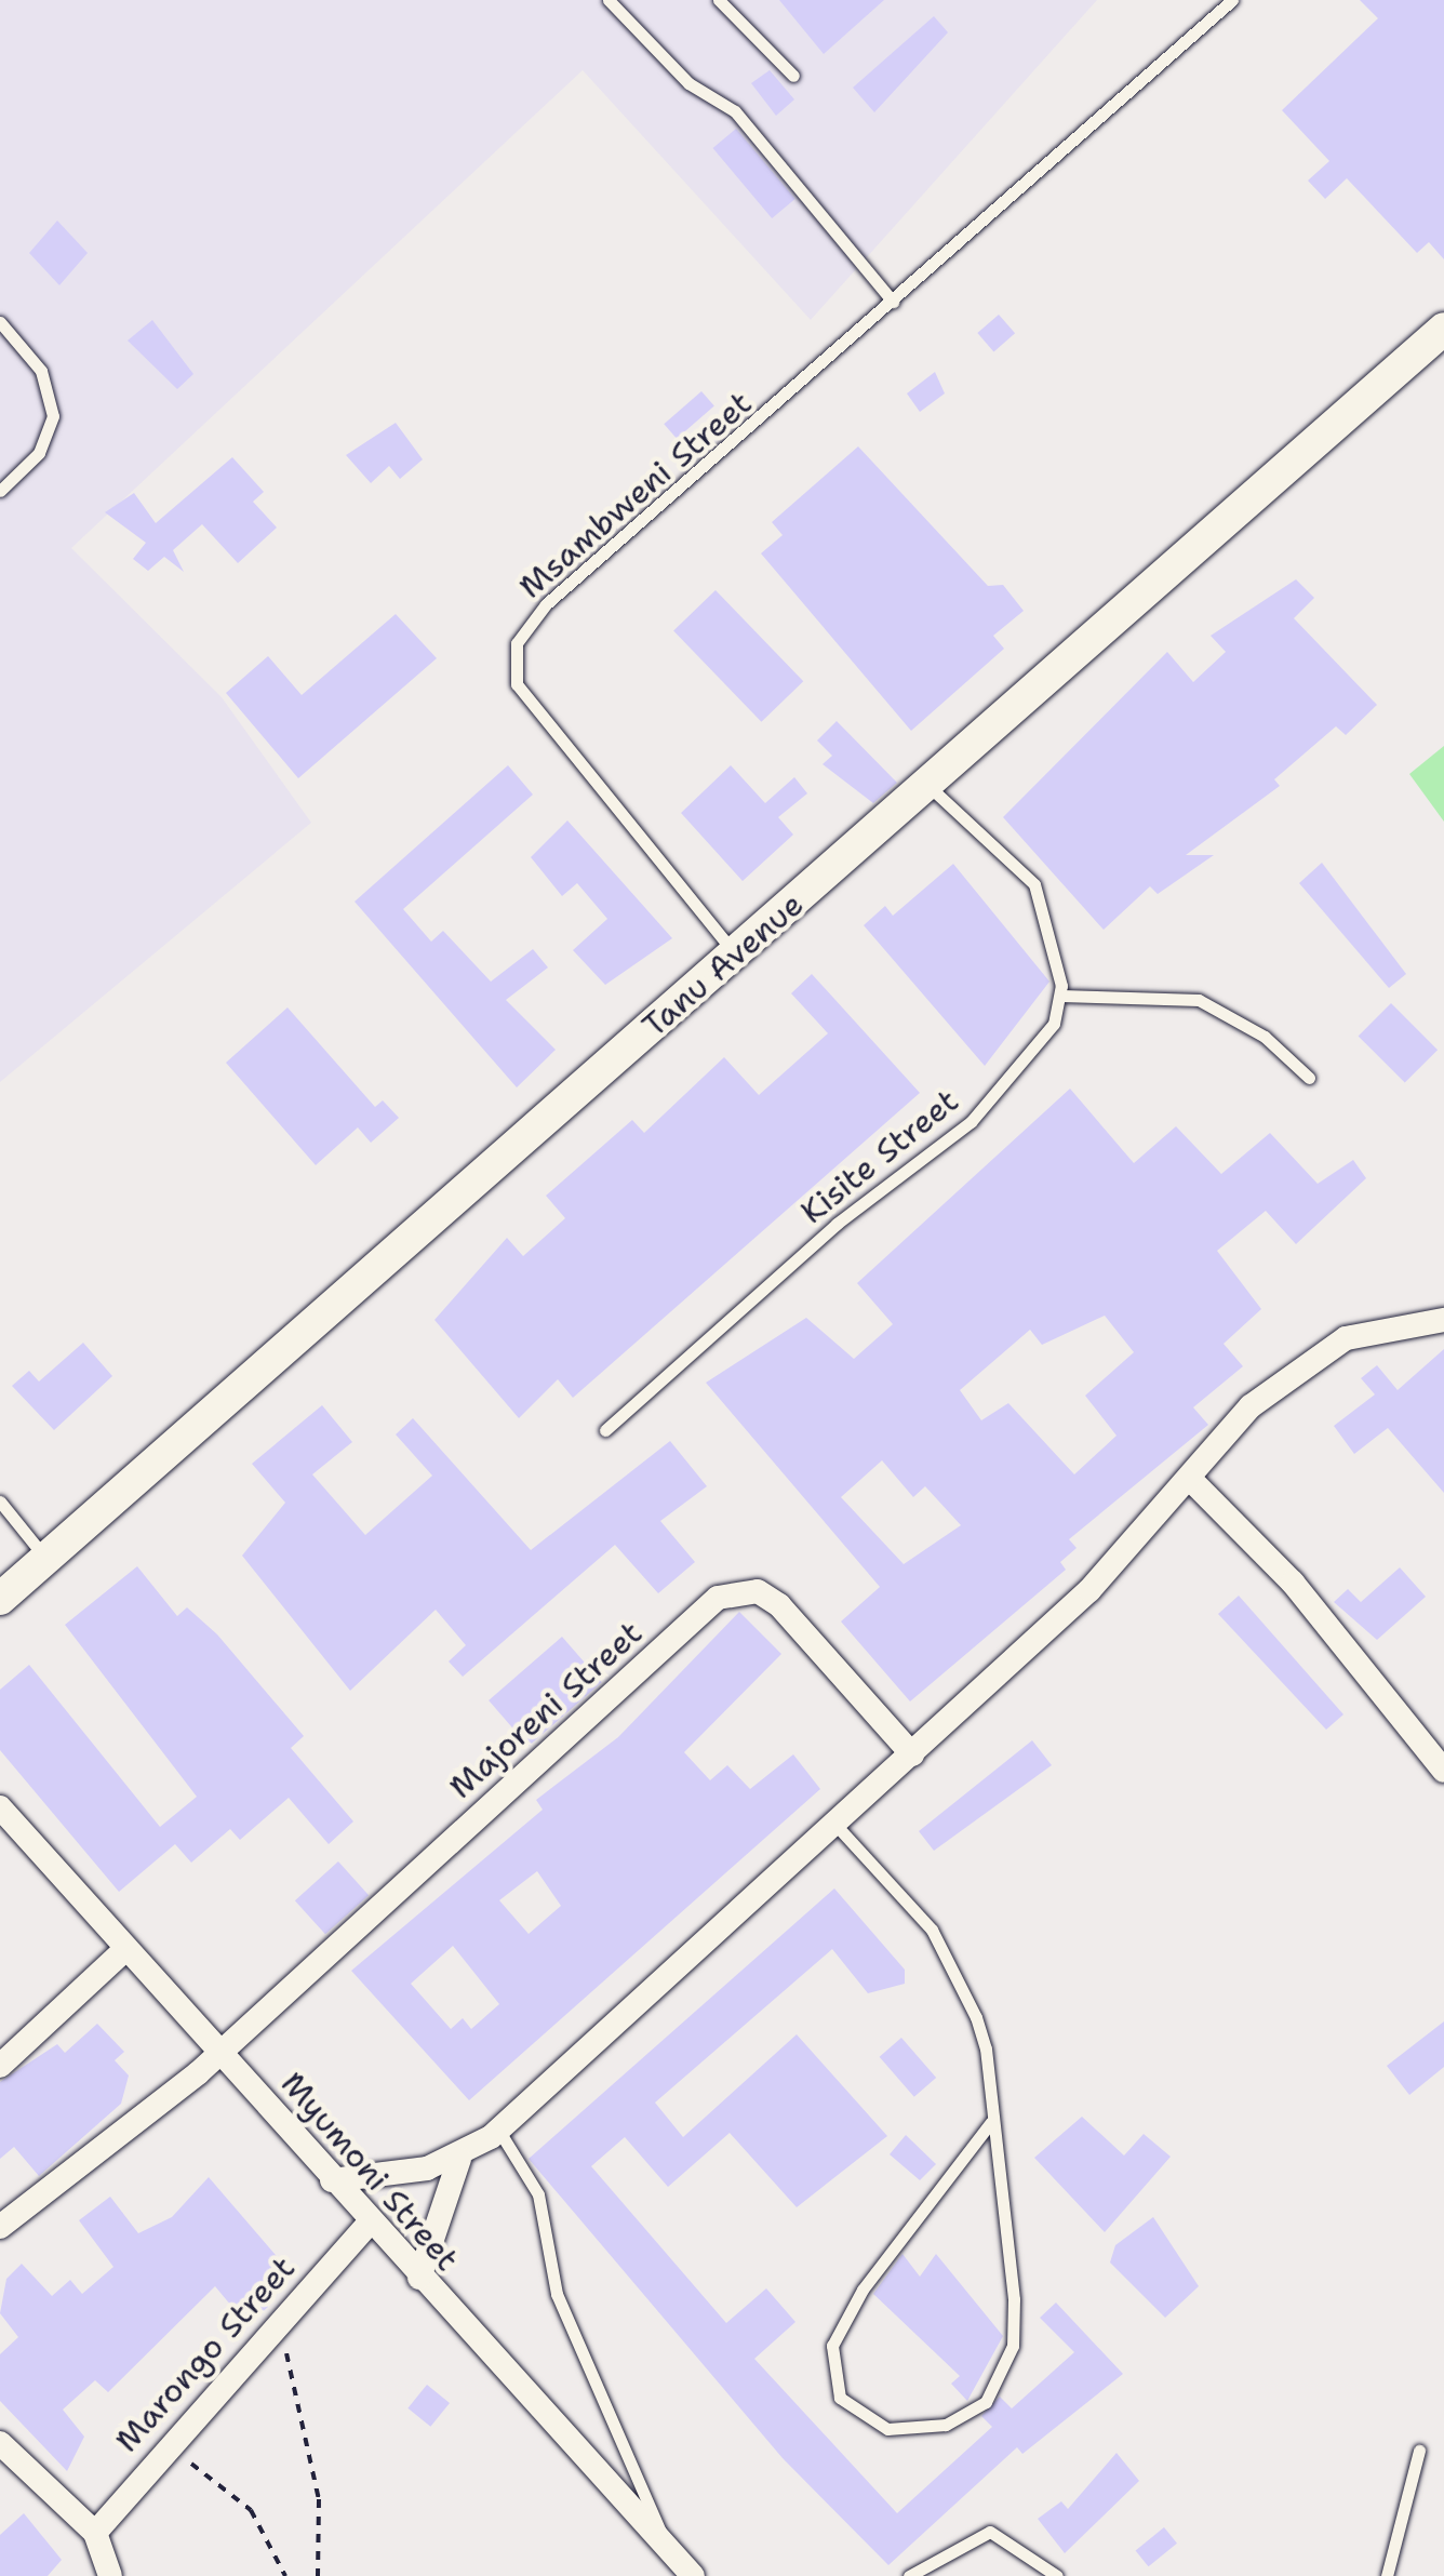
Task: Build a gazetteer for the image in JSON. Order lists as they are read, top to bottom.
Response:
{
  "streets": {
    "street": [
      "Tanu Avenue",
      "Majoreni Street",
      "Myumoni Street",
      "Marongo Street"
    ],
    "lane": ["Msambweni Street", "Kisite Street"]
  },
  "crossings": [
    ["Msambweni Street", "Tanu Avenue"],
    ["Majoreni Street", "Myumoni Street"],
    ["Myumoni Street", "Marongo Street"]
  ]
}
